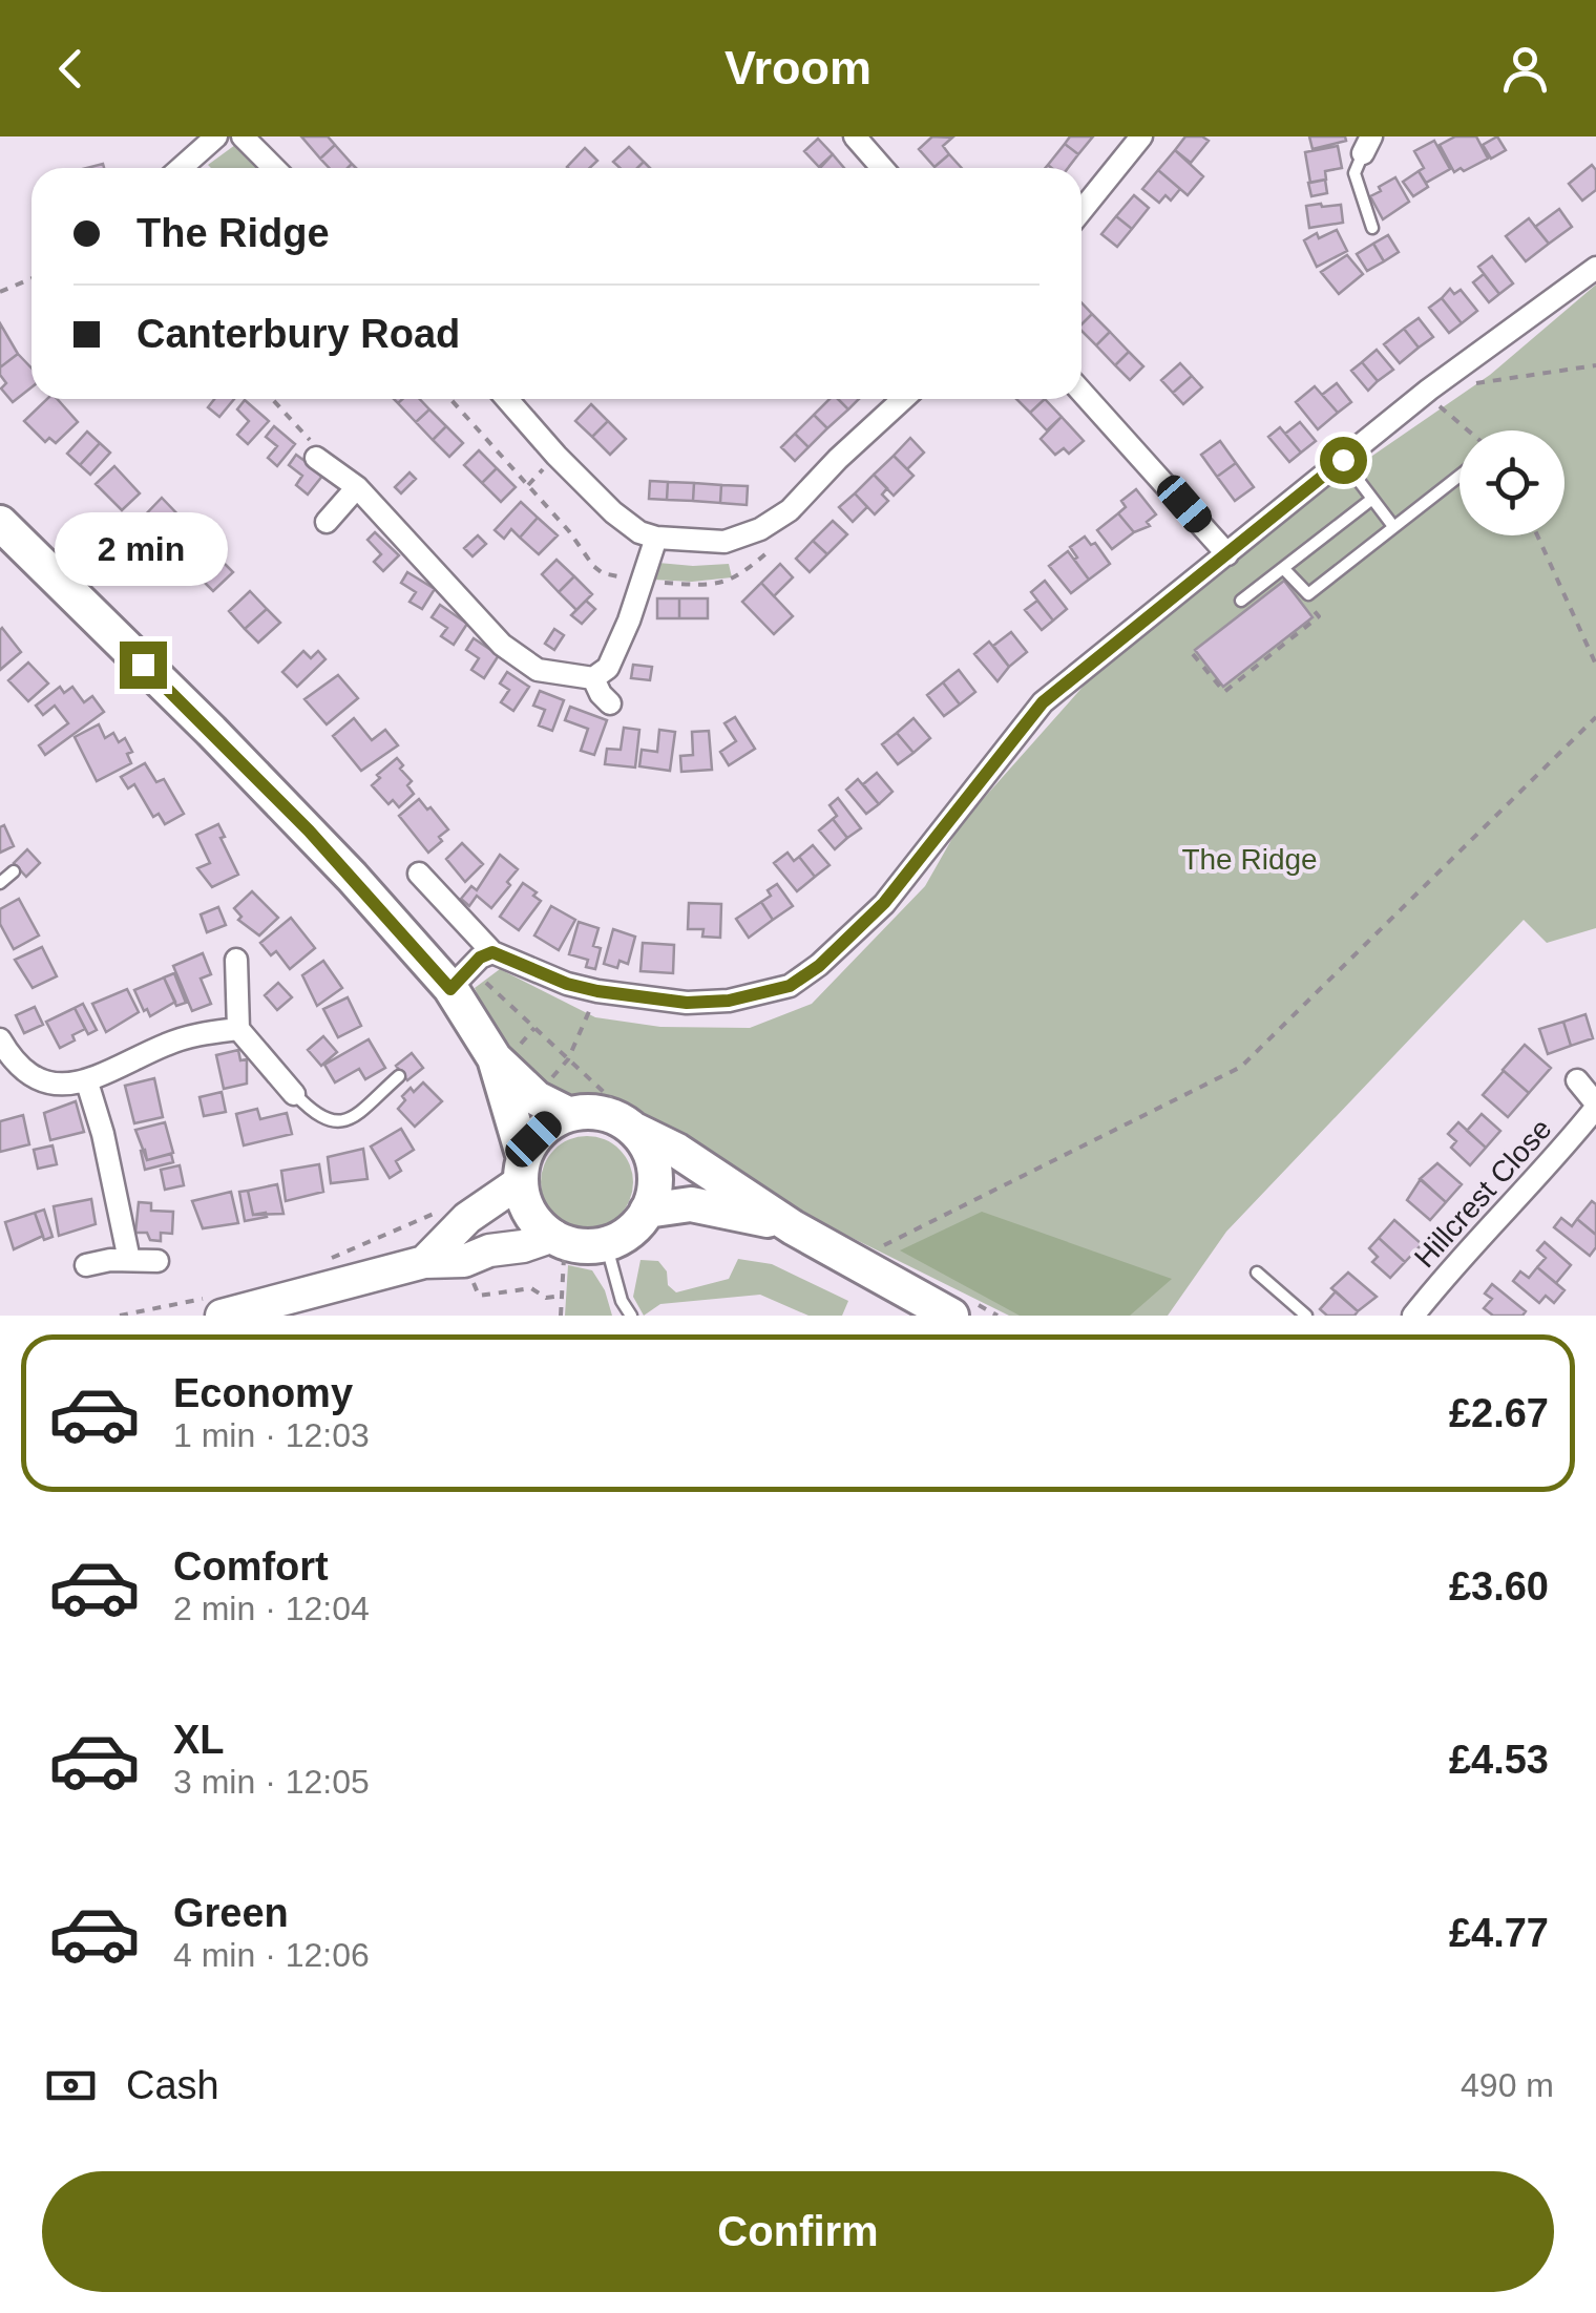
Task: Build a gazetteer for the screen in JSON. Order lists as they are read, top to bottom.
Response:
{
  "streets": {
    "street": ["Hillcrest Close"]
  },
  "parks": ["The Ridge"],
  "page": {
    "header": "Vroom",
    "banner": ["The Ridge", "Canterbury Road"],
    "bubble": "2 min",
    "list": [
      {
        "name": "Economy",
        "note": "1 min · 12:03",
        "value": "£2.67"
      },
      {
        "name": "Comfort",
        "note": "2 min · 12:04",
        "value": "£3.60"
      },
      {
        "name": "XL",
        "note": "3 min · 12:05",
        "value": "£4.53"
      },
      {
        "name": "Green",
        "note": "4 min · 12:06",
        "value": "£4.77"
      }
    ],
    "pay": ["Cash", "490 m"],
    "buttons": "Confirm"
  }
}
